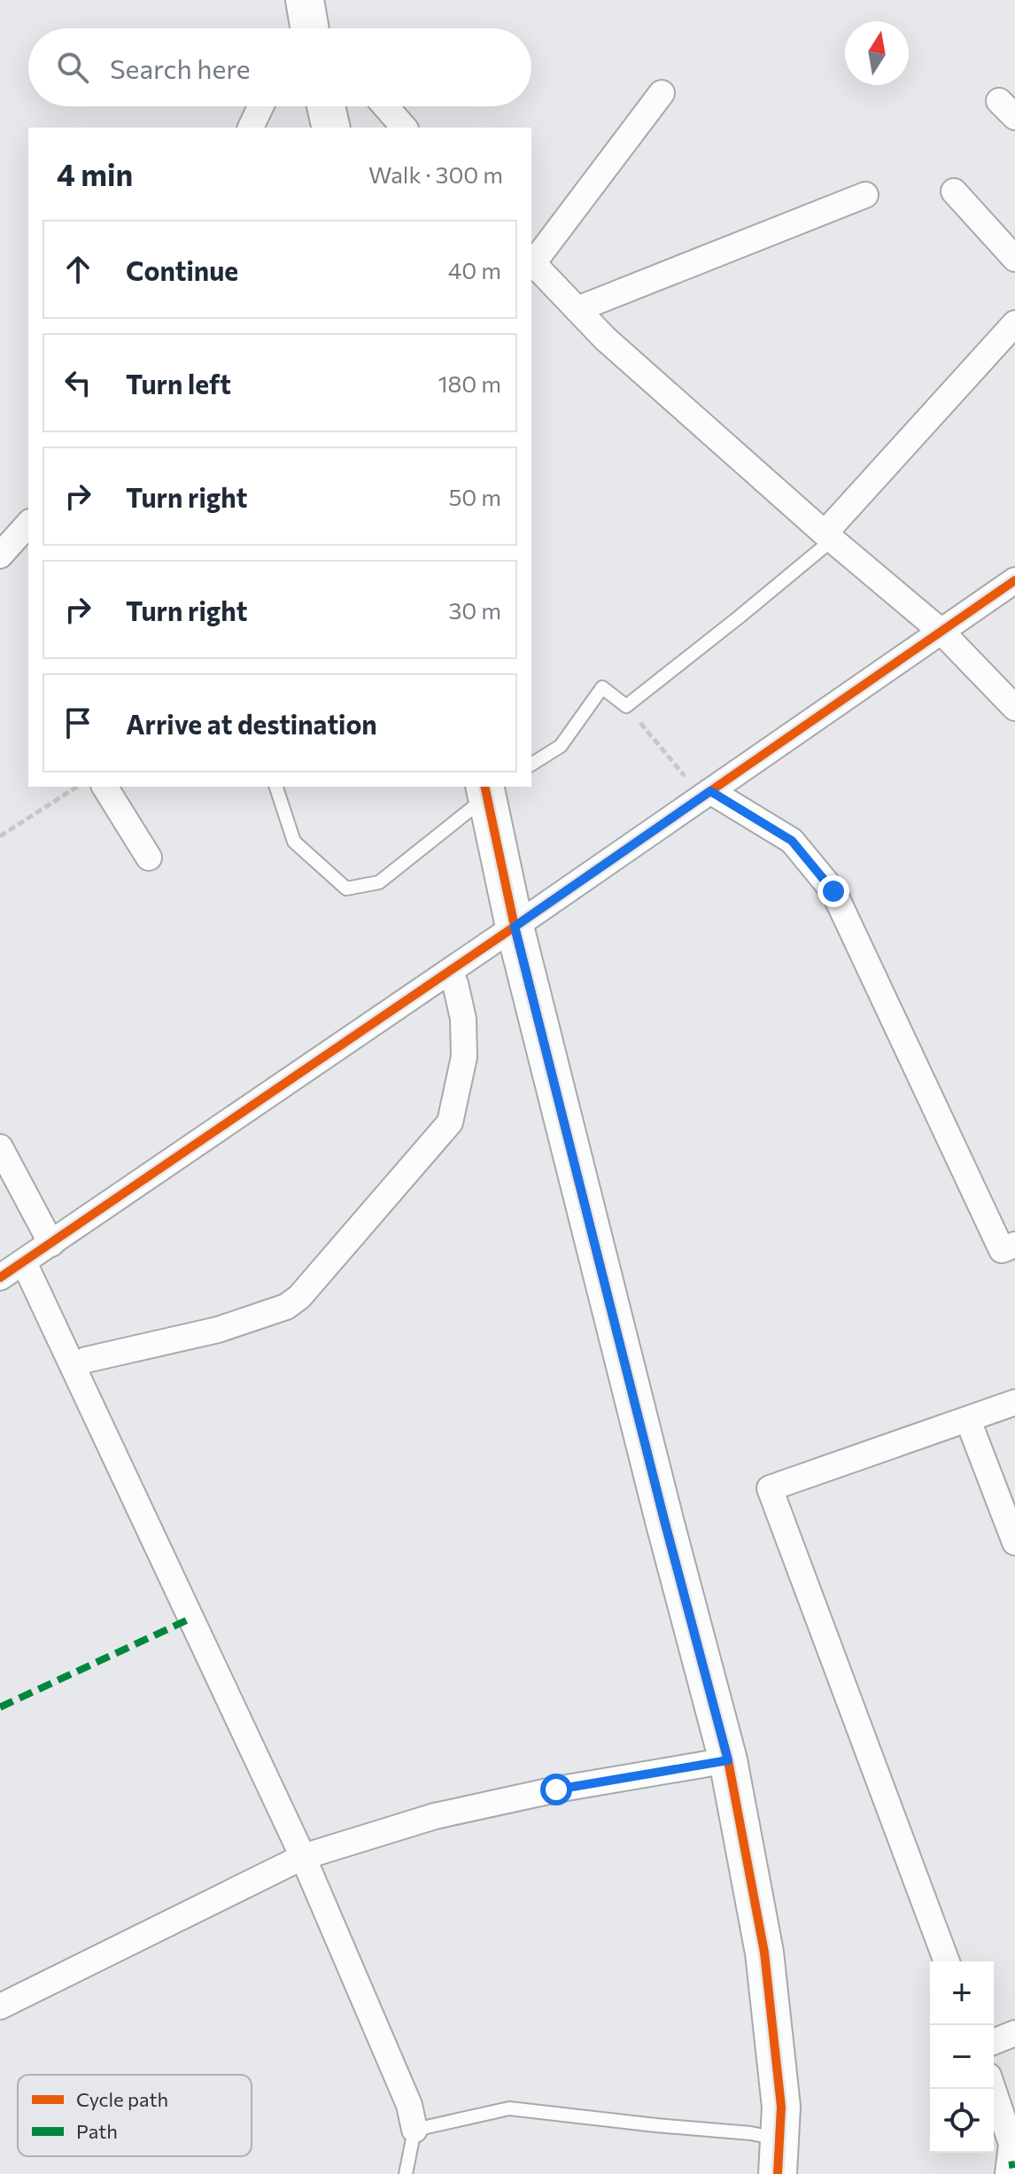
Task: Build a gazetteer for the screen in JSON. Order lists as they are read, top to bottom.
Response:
{
  "legend": ["Cycle path", "Path"],
  "north": "top",
  "page": {
    "search": "Search here",
    "heading": ["4 min", "Walk · 300 m"],
    "list": [
      ["Continue", "40 m"],
      ["Turn left", "180 m"],
      ["Turn right", "50 m"],
      ["Turn right", "30 m"],
      "Arrive at destination"
    ],
    "map_buttons": ["+", "−"]
  }
}
